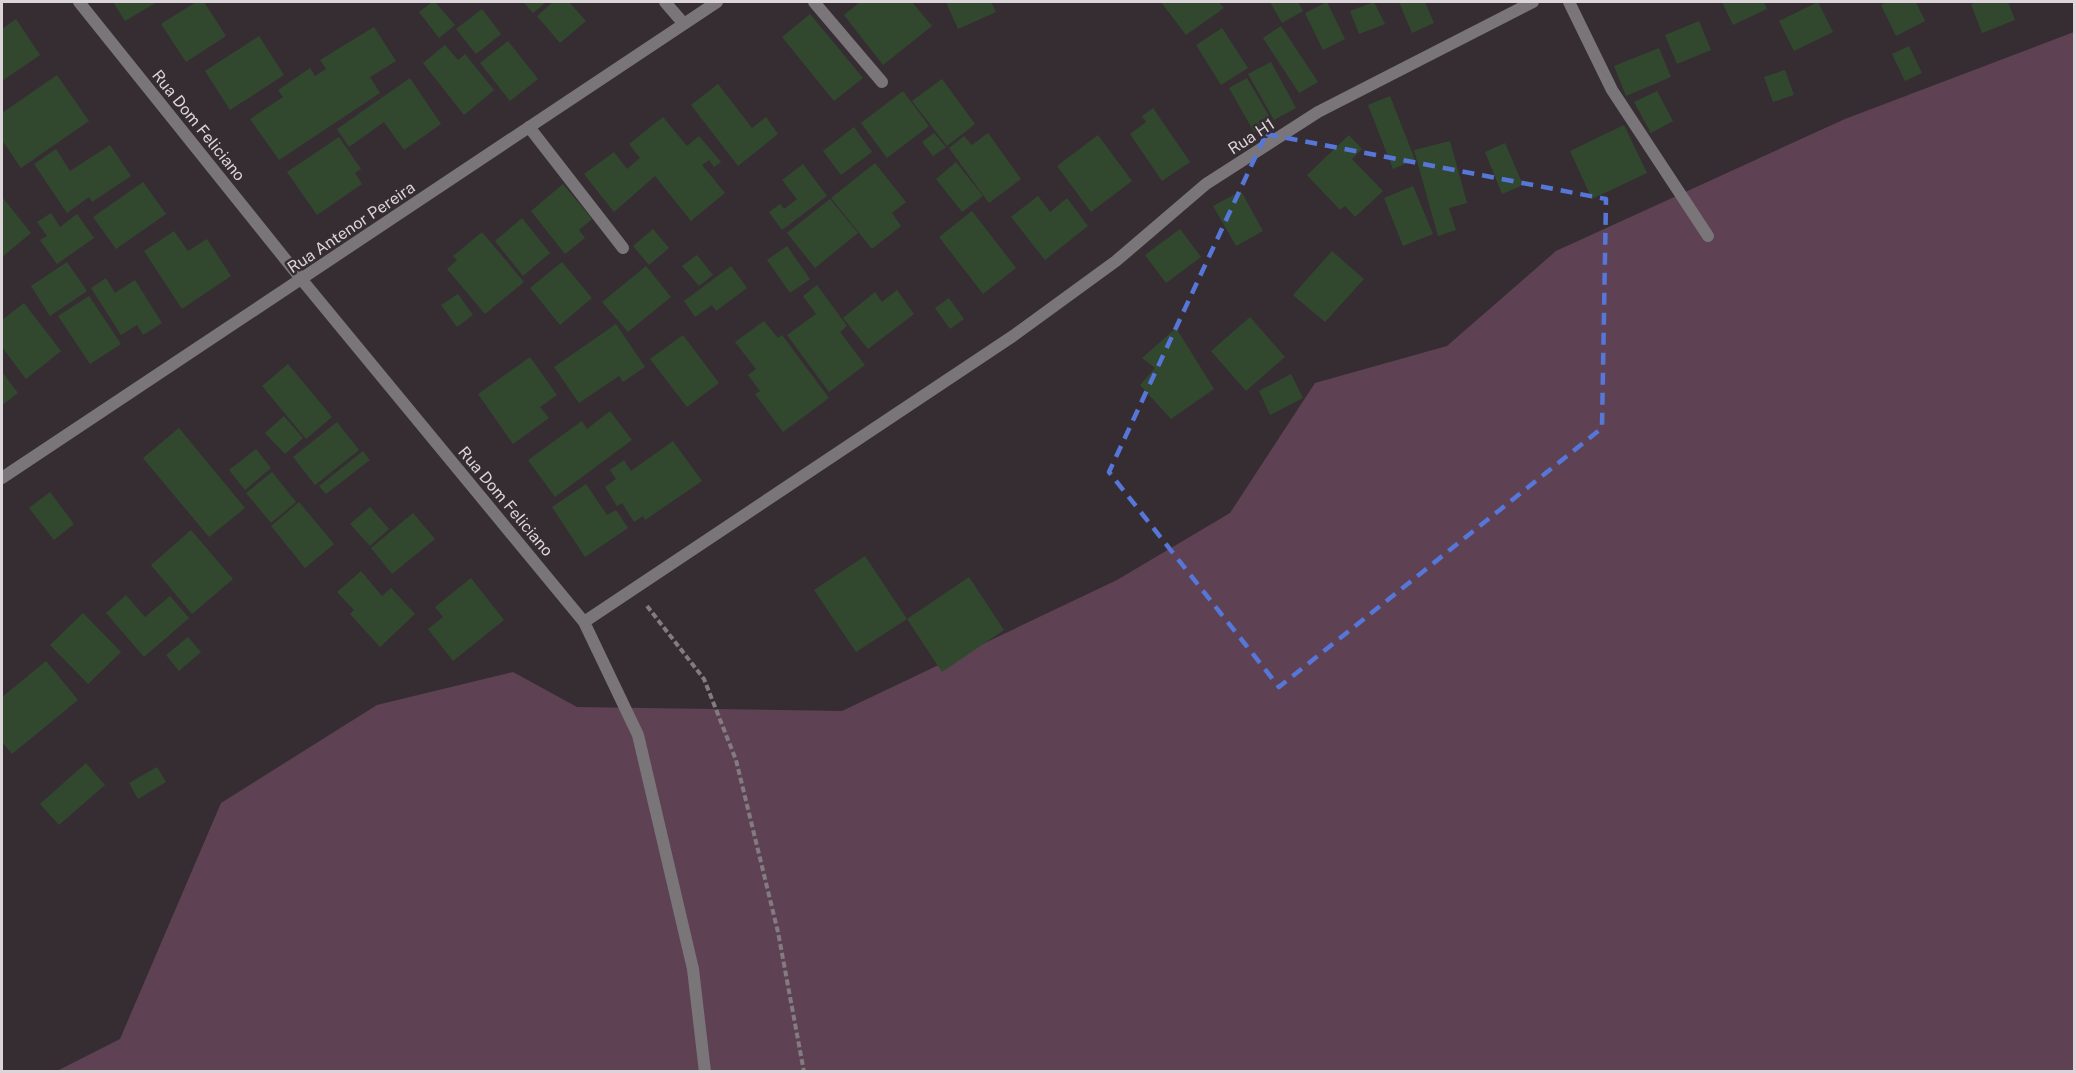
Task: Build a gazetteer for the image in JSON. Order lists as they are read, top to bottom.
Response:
{
  "streets": {
    "street": ["Rua Dom Feliciano", "Rua H1", "Rua Antenor Pereira"]
  },
  "crossings": [
    ["Rua Dom Feliciano", "Rua Antenor Pereira"]
  ]
}
